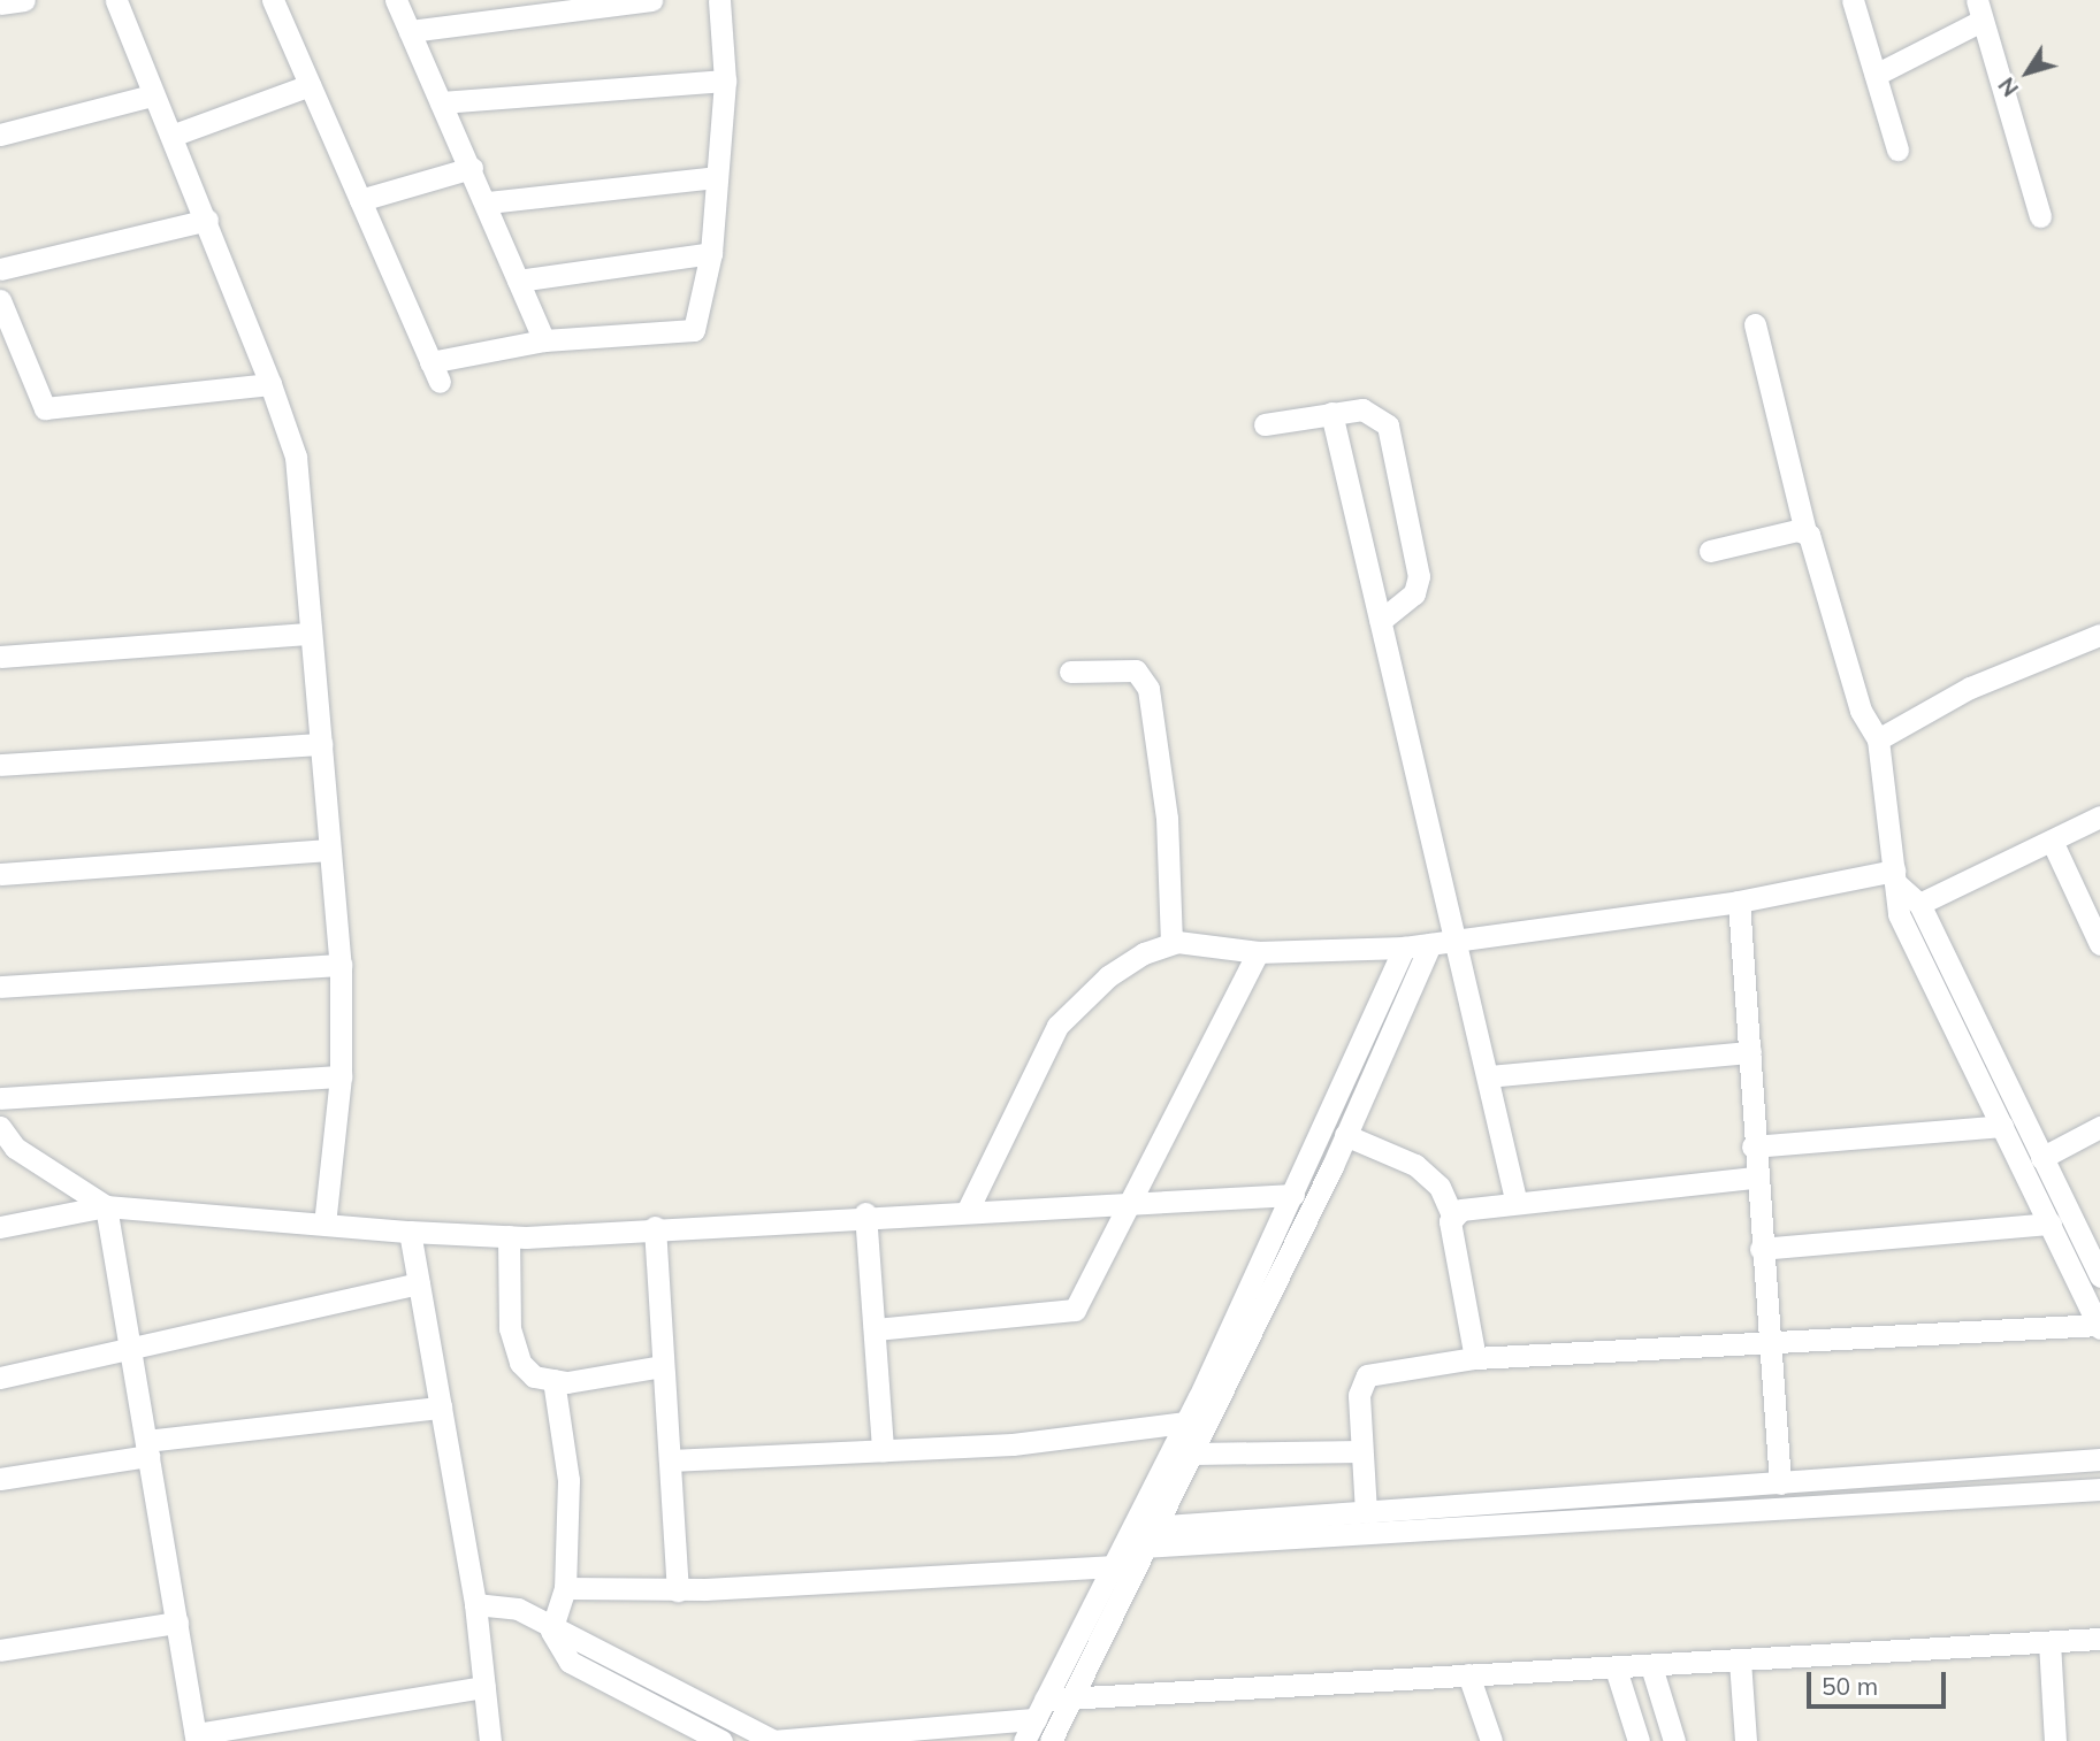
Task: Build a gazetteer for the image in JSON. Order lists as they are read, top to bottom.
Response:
{
  "scale_bar": "50 m",
  "north": "bottom left"
}
